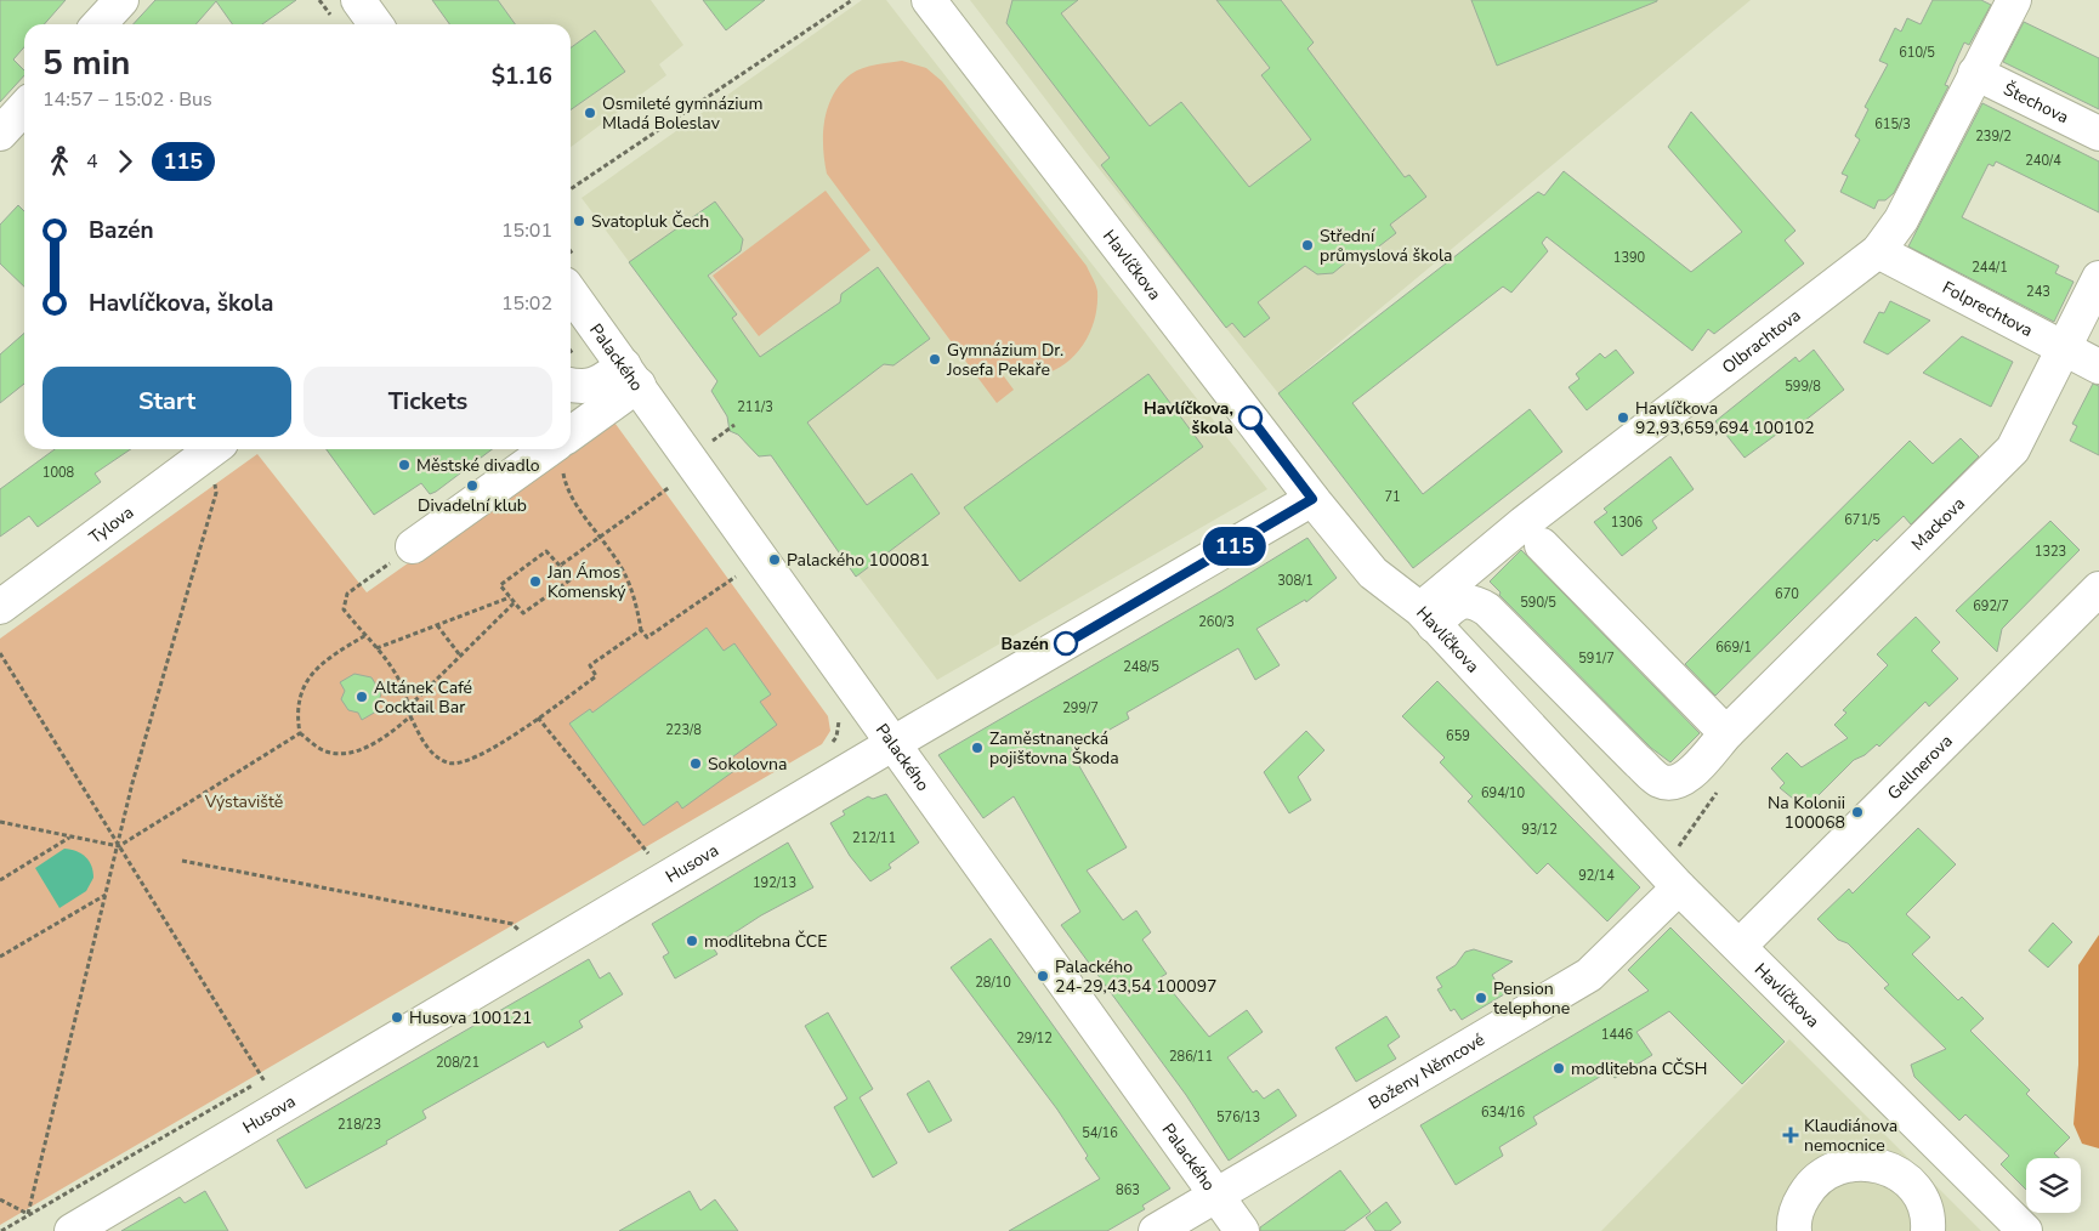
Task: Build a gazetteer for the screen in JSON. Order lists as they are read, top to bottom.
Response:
{
  "streets": {
    "street": [
      "Štechova",
      "Havlíčkova",
      "Folprechtova",
      "Olbrachtova",
      "Palackého",
      "Mackova",
      "Tylova",
      "Gellnerova",
      "Husova",
      "Boženy Němcové"
    ]
  },
  "crossings": [
    ["Štechova", "Olbrachtova"],
    ["Havlíčkova", "Olbrachtova"],
    ["Havlíčkova", "Mackova"],
    ["Havlíčkova", "Gellnerova"],
    ["Havlíčkova", "Husova"],
    ["Havlíčkova", "Boženy Němcové"],
    ["Folprechtova", "Olbrachtova"],
    ["Folprechtova", "Mackova"],
    ["Olbrachtova", "Mackova"],
    ["Palackého", "Husova"],
    ["Palackého", "Boženy Němcové"]
  ],
  "parks": ["Výstaviště"],
  "places": {
    "other": [
      "Osmileté gymnázium Mladá Boleslav",
      "Svatopluk Čech",
      "Střední průmyslová škola",
      "Gymnázium Dr. Josefa Pekaře",
      "Havlíčkova, škola",
      "Havlíčkova 92,93,659,694 100102",
      "Městské divadlo",
      "Divadelní klub",
      "Palackého 100081",
      "Jan Ámos Komenský",
      "Bazén",
      "Altánek Café Cocktail Bar",
      "Zaměstnanecká pojišťovna Škoda",
      "Sokolovna",
      "Na Kolonii 100068",
      "modlitebna ČCE",
      "Palackého 24-29,43,54 100097",
      "Pension telephone",
      "Husova 100121",
      "modlitebna CČSH"
    ],
    "health": ["Klaudiánova nemocnice"]
  },
  "lines": ["bus line 115"],
  "house_numbers": [
    "610/5",
    "615/3",
    "239/2",
    "240/4",
    "1390",
    "244/1",
    "243",
    "599/8",
    "211/3",
    "1008",
    "71",
    "671/5",
    "1306",
    "1323",
    "308/1",
    "670",
    "590/5",
    "692/7",
    "260/3",
    "669/1",
    "591/7",
    "248/5",
    "299/7",
    "223/8",
    "659",
    "694/10",
    "93/12",
    "212/11",
    "92/14",
    "192/13",
    "28/10",
    "1446",
    "29/12",
    "286/11",
    "208/21",
    "634/16",
    "576/13",
    "218/23",
    "54/16",
    "863"
  ],
  "page": {
    "on_map": "115",
    "heading": ["5 min", "14:57 – 15:02 · Bus", "$1.16"],
    "legs": ["4", "115"],
    "list": [
      {
        "name": "Bazén",
        "value": "15:01"
      },
      {
        "name": "Havlíčkova, škola",
        "value": "15:02"
      }
    ],
    "buttons": ["Start", "Tickets"]
  }
}
